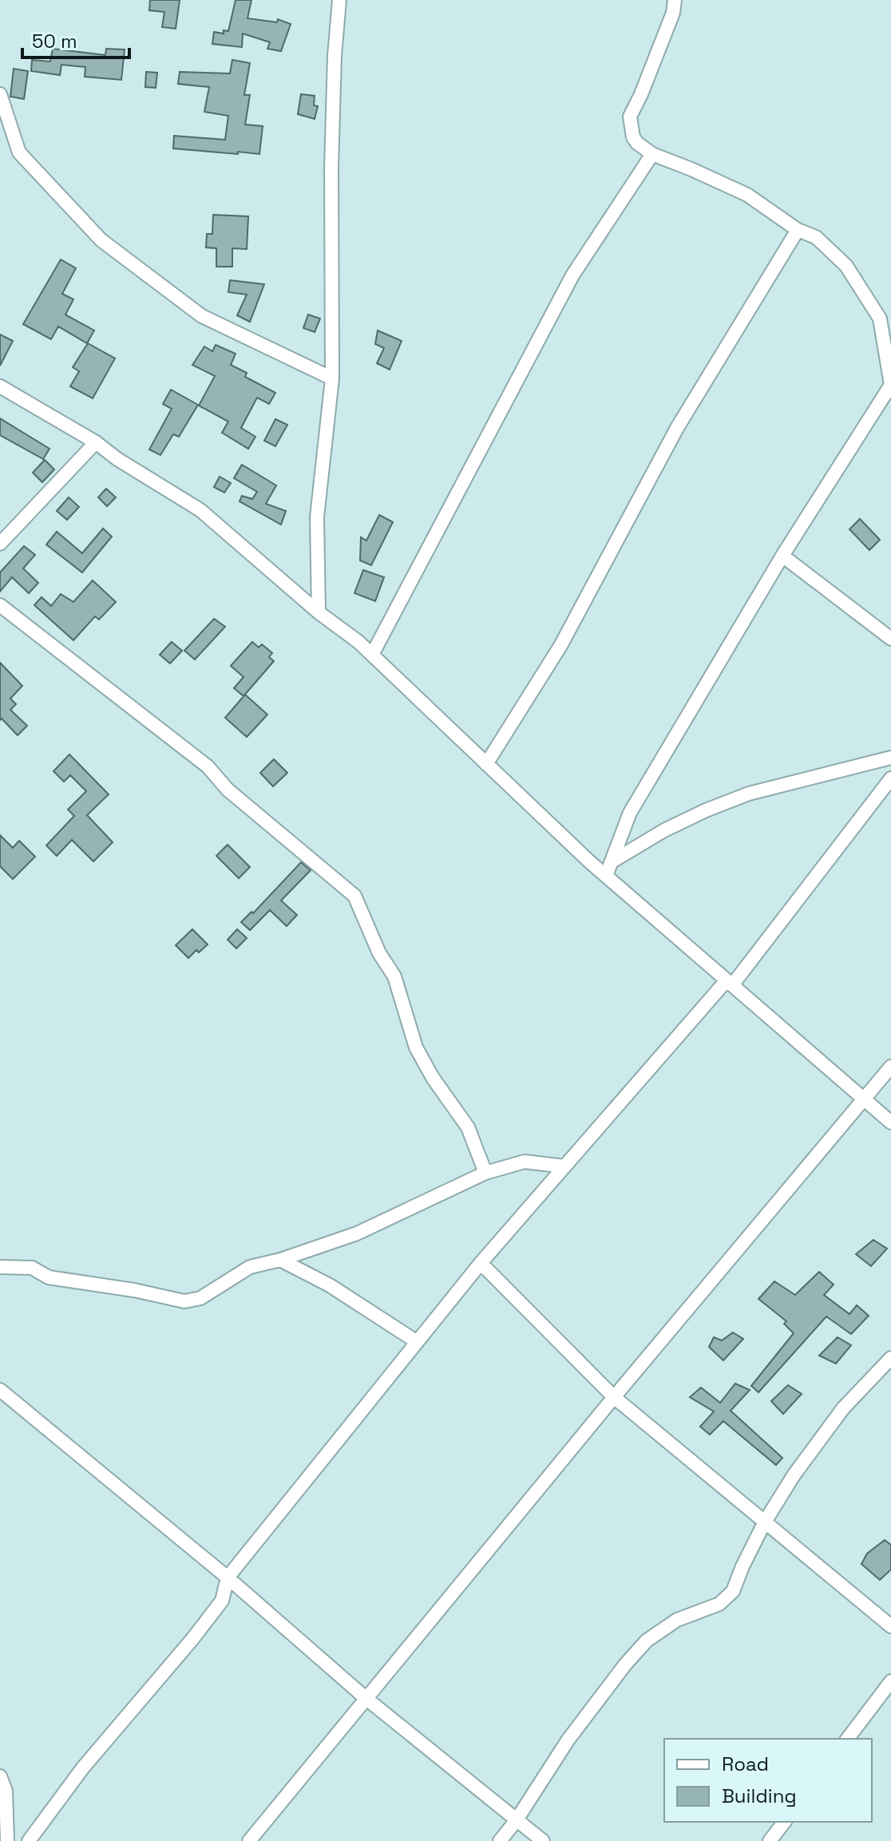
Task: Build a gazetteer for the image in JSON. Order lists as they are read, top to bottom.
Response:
{
  "legend": ["Road", "Building"],
  "scale_bar": "50 m"
}
